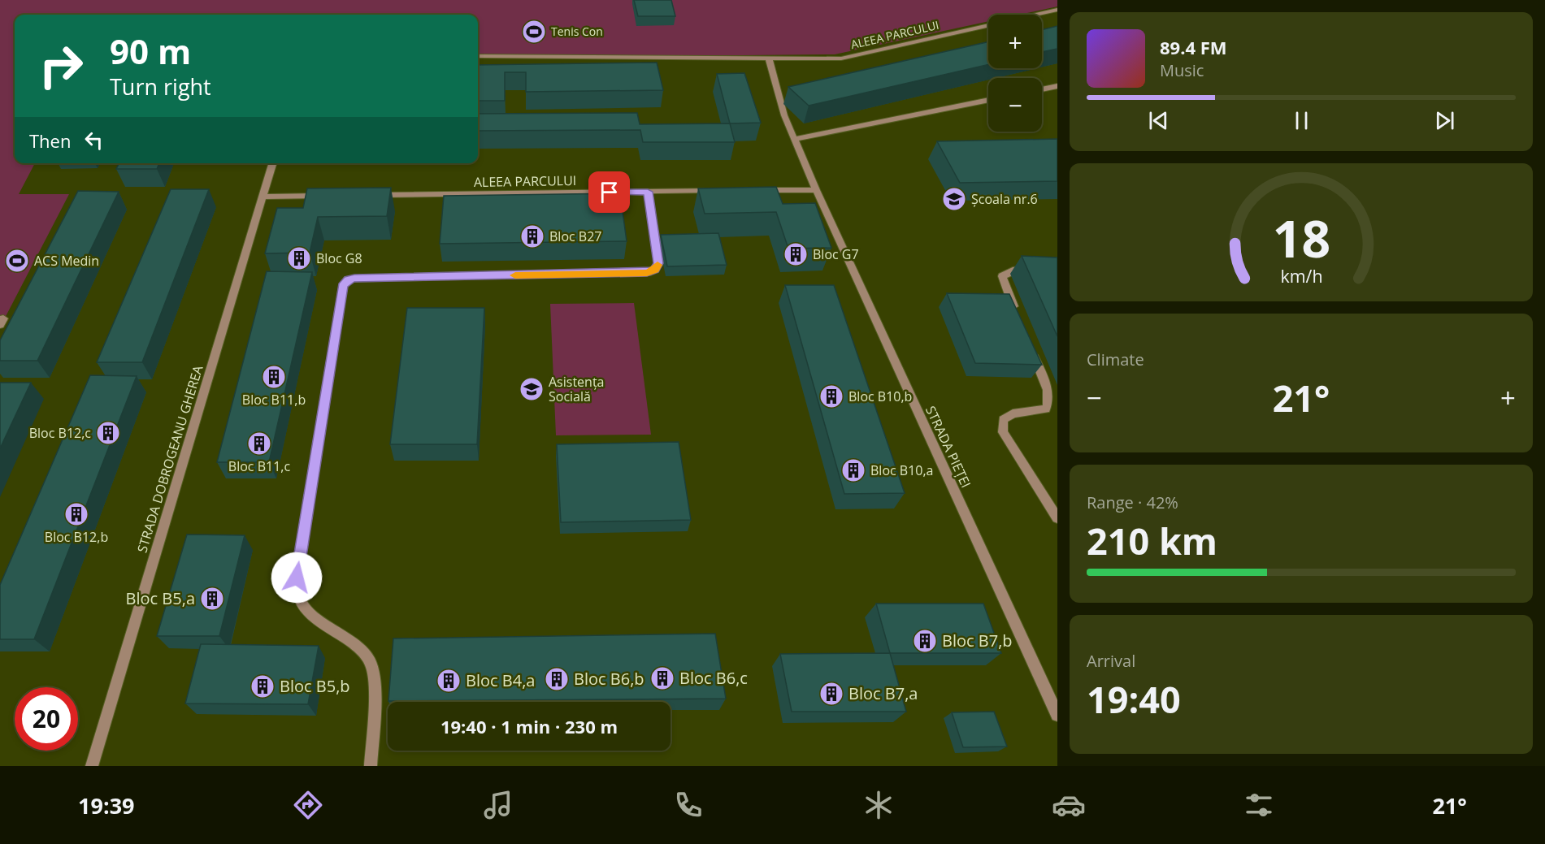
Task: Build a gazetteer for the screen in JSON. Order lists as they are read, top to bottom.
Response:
{
  "streets": {
    "street": ["ALEEA PARCULUI", "STRADA PIEȚEI", "STRADA DOBROGEANU GHEREA"]
  },
  "crossings": [
    ["ALEEA PARCULUI", "STRADA PIEȚEI"]
  ],
  "places": {
    "sports": ["Tenis Con", "ACS Medin"],
    "school or university": ["Școala nr.6", "Asistența Socială"],
    "building": [
      "Bloc B27",
      "Bloc G7",
      "Bloc G8",
      "Bloc B11,b",
      "Bloc B10,b",
      "Bloc B12,c",
      "Bloc B11,c",
      "Bloc B10,a",
      "Bloc B12,b",
      "Bloc B5,a",
      "Bloc B7,b",
      "Bloc B6,c",
      "Bloc B6,b",
      "Bloc B4,a",
      "Bloc B5,b",
      "Bloc B7,a"
    ]
  },
  "page": {
    "map_buttons": ["+", "−"],
    "turn": ["90 m", "Turn right"],
    "song": ["89.4 FM", "Music"],
    "then": "Then",
    "tile": [
      "Climate",
      ["Range · 42%", "210 km"],
      ["Arrival", "19:40"]
    ],
    "heat": ["−", "21°", "+"],
    "limit": "20",
    "trip": "19:40 · 1 min · 230 m",
    "tabs": ["19:39", "21°"],
    "gauge": ["18", "km/h"]
  }
}
